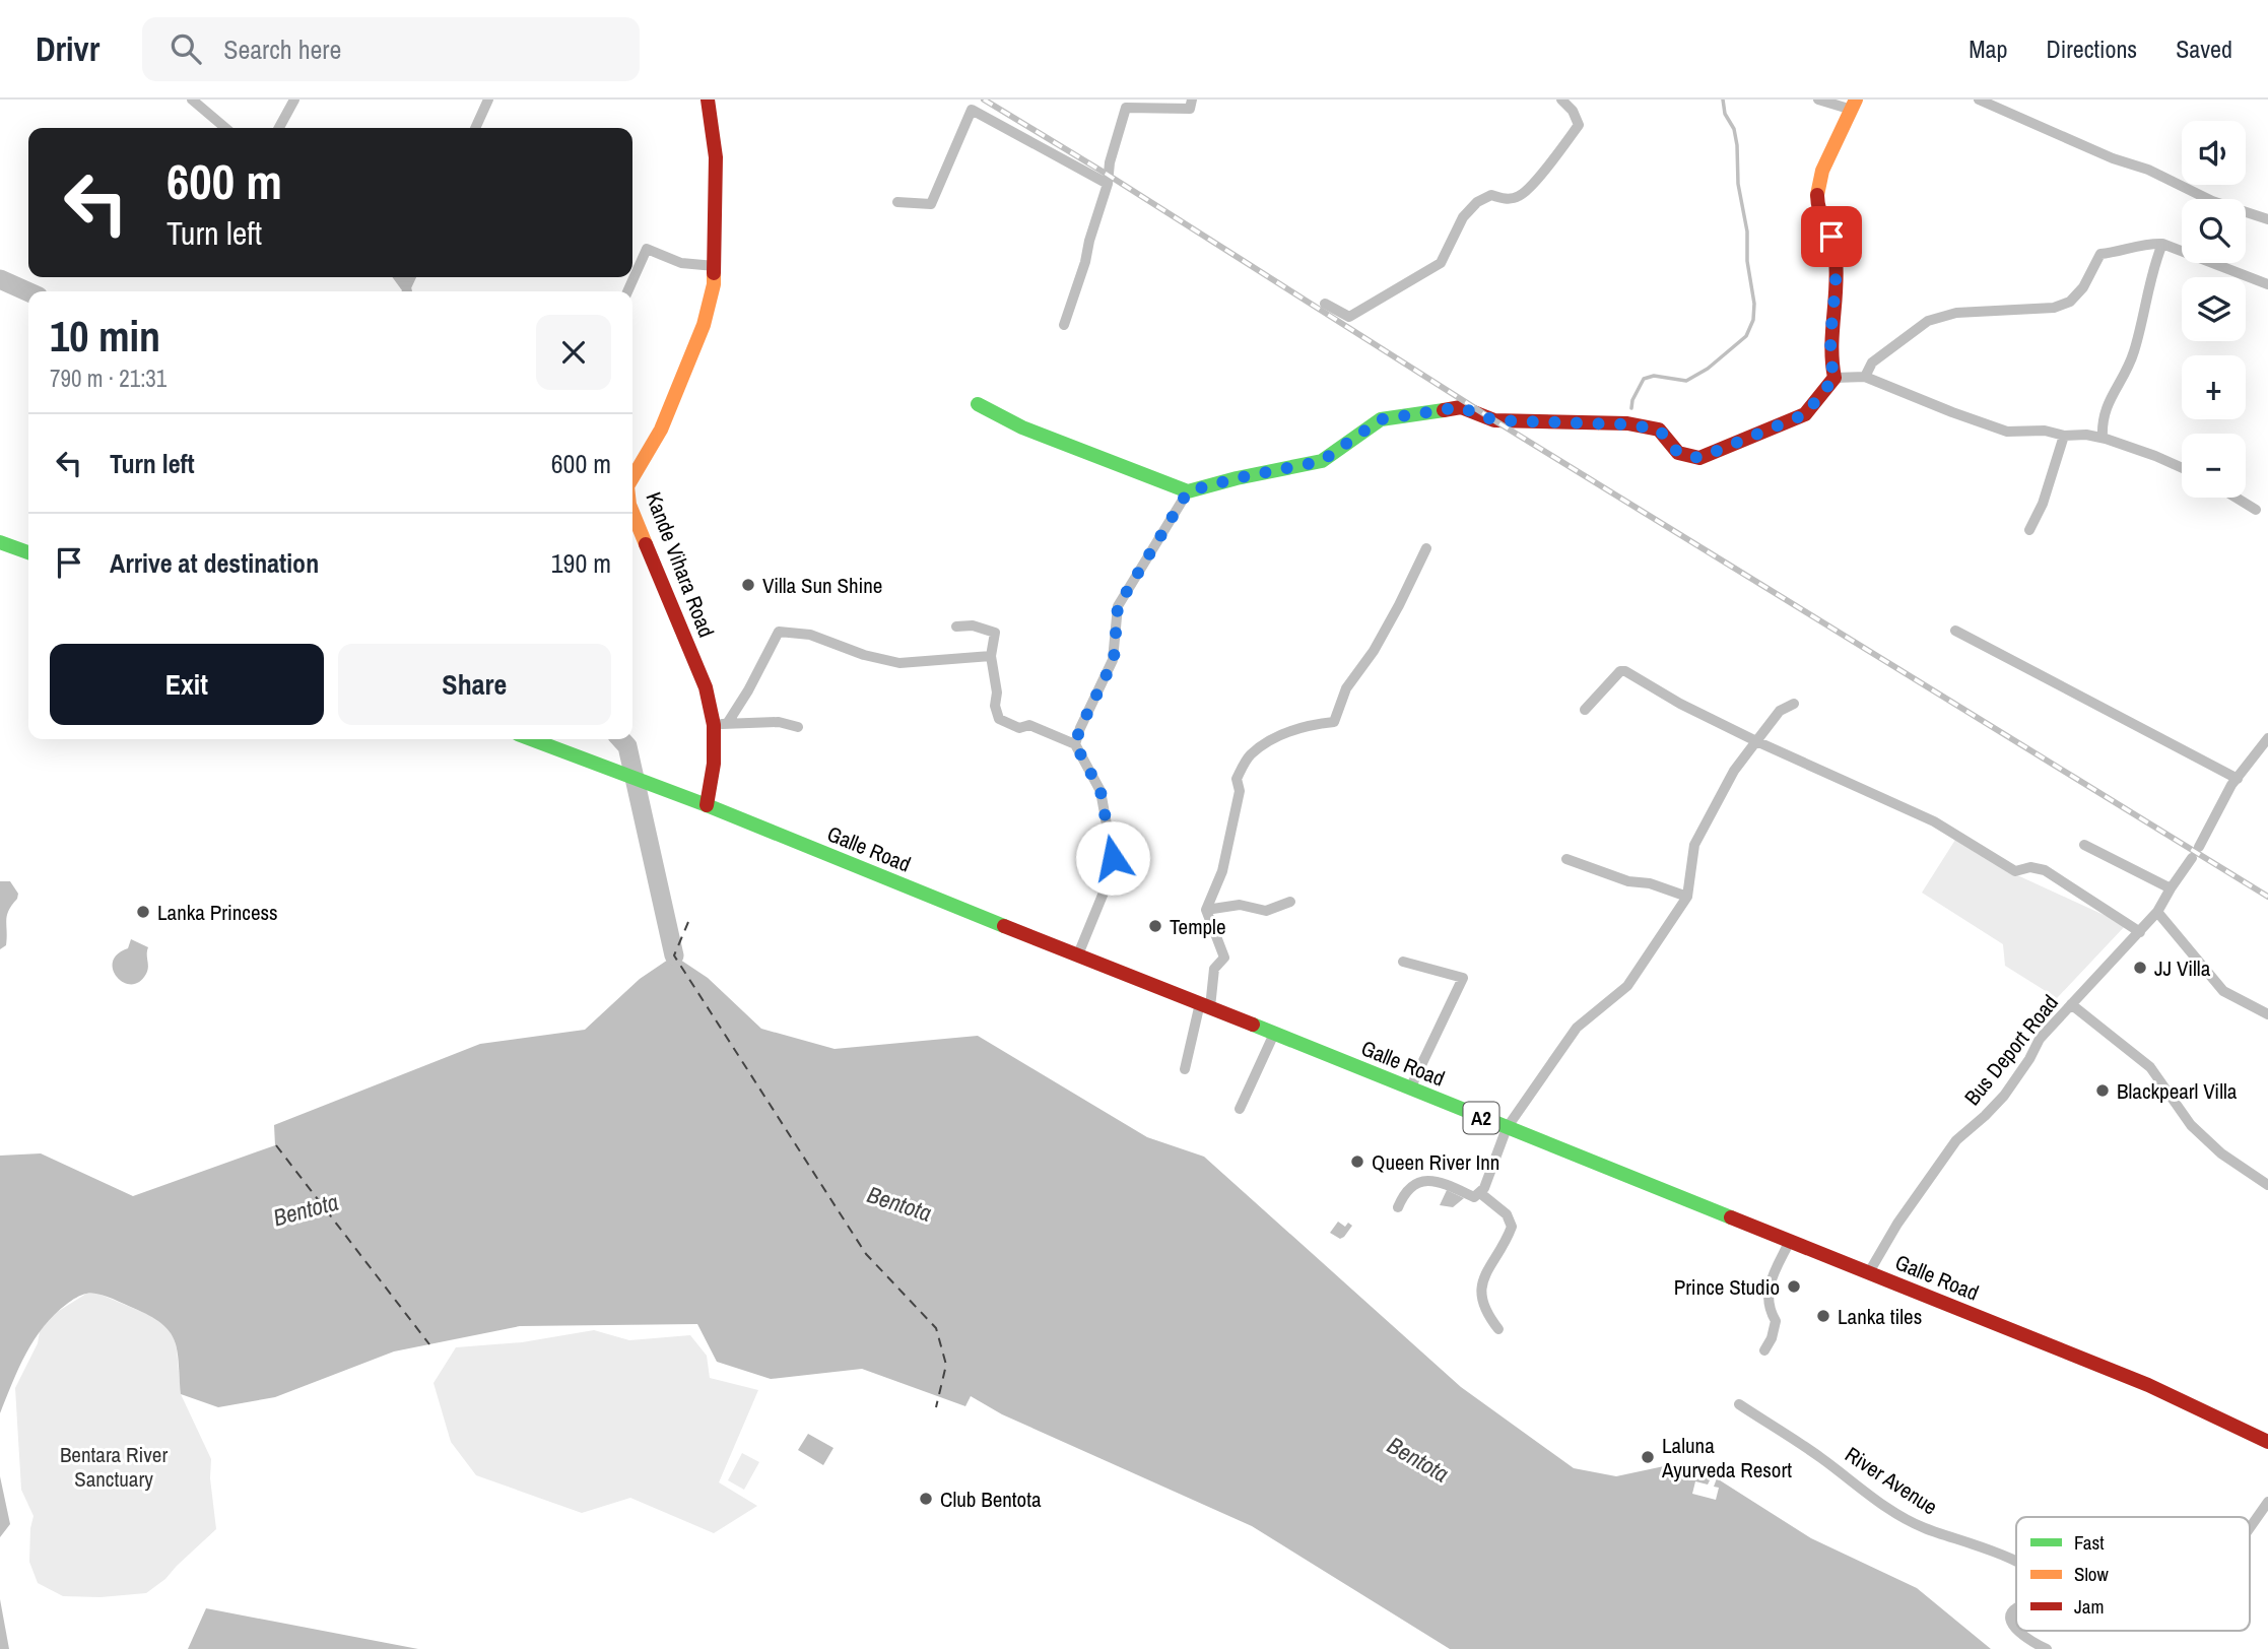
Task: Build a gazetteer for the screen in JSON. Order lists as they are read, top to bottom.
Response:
{
  "streets": {
    "main road": ["Kande Vihara Road", "Galle Road", "A2"],
    "street": ["Bus Deport Road", "River Avenue"]
  },
  "crossings": [
    ["Kande Vihara Road", "Galle Road"],
    ["Galle Road", "Bus Deport Road"]
  ],
  "water": ["Bentota"],
  "parks": ["Bentara River Sanctuary"],
  "places": [
    "Villa Sun Shine",
    "Lanka Princess",
    "Temple",
    "JJ Villa",
    "Blackpearl Villa",
    "Queen River Inn",
    "Prince Studio",
    "Lanka tiles",
    "Laluna Ayurveda Resort",
    "Club Bentota"
  ],
  "legend": ["Fast", "Slow", "Jam"],
  "page": {
    "header": "Drivr",
    "search": "Search here",
    "nav": ["Map", "Directions", "Saved"],
    "map_buttons": ["+", "−"],
    "turn": ["600 m", "Turn left"],
    "heading": ["10 min", "790 m · 21:31"],
    "list": [
      {
        "name": "Turn left",
        "value": "600 m"
      },
      {
        "name": "Arrive at destination",
        "value": "190 m"
      }
    ],
    "buttons": ["Exit", "Share"]
  }
}
